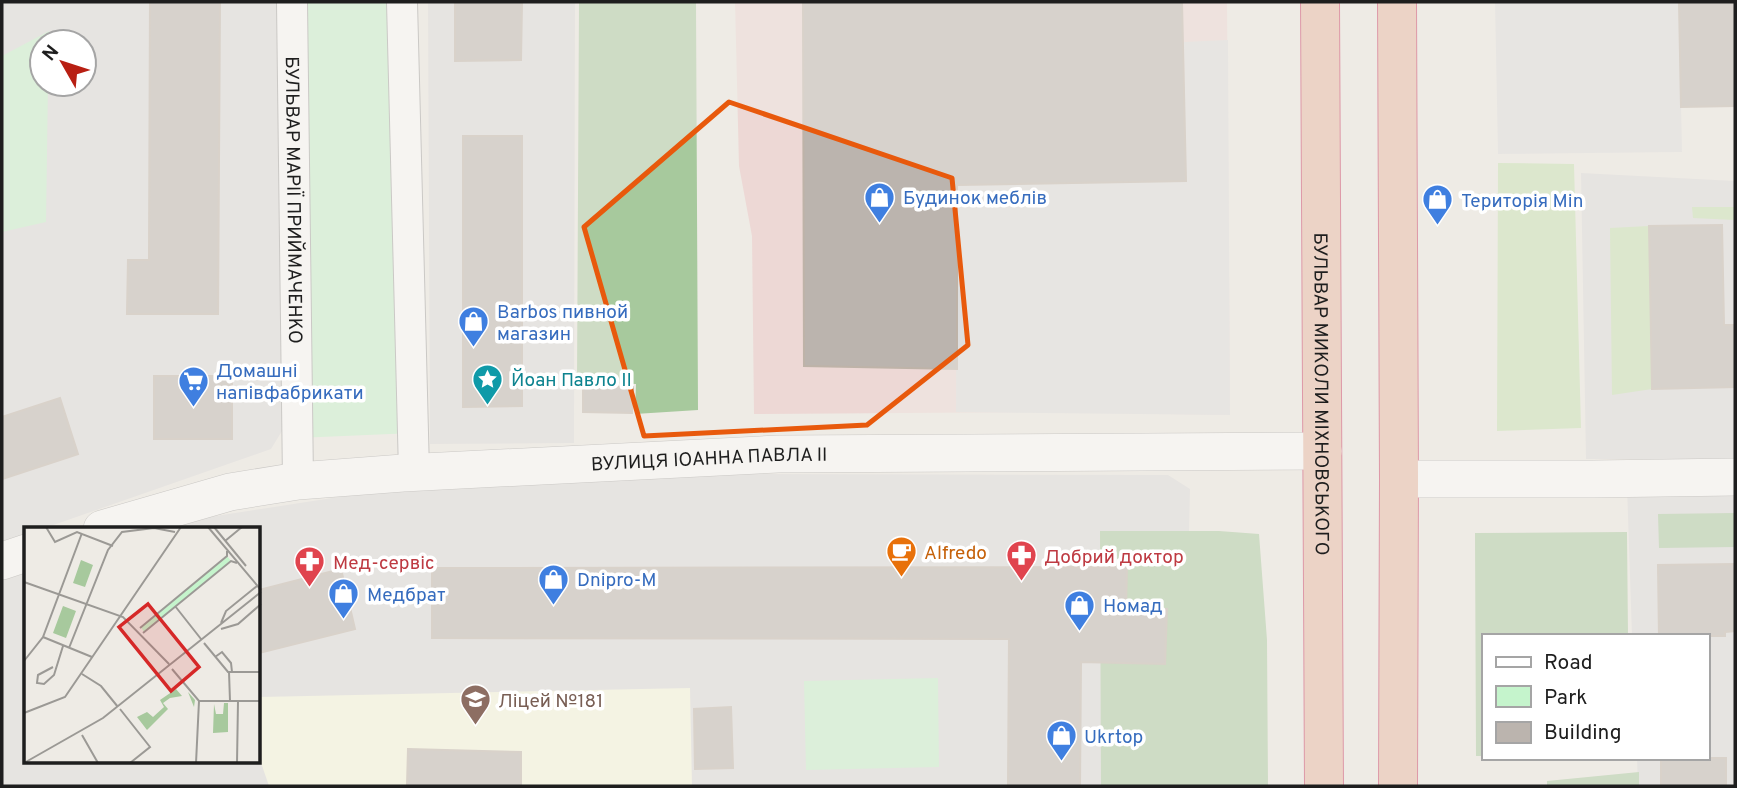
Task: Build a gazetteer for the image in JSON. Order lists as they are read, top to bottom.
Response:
{
  "streets": {
    "highway": ["БУЛЬВАР МИКОЛИ МІХНОВСЬКОГО"],
    "street": ["БУЛЬВАР МАРІЇ ПРИЙМАЧЕНКО", "ВУЛИЦЯ ІОАННА ПАВЛА II"]
  },
  "crossings": [
    ["БУЛЬВАР МАРІЇ ПРИЙМАЧЕНКО", "ВУЛИЦЯ ІОАННА ПАВЛА II"],
    ["БУЛЬВАР МИКОЛИ МІХНОВСЬКОГО", "ВУЛИЦЯ ІОАННА ПАВЛА II"]
  ],
  "places": {
    "shop": [
      "Будинок меблів",
      "Територія Min",
      "Barbos пивной магазин",
      "Dnipro-M",
      "Медбрат",
      "Номад",
      "Ukrtop"
    ],
    "place": ["Йоан Павло II"],
    "supermarket": ["Домашні напівфабрикати"],
    "cafe": ["Alfredo"],
    "pharmacy": ["Добрий доктор", "Мед-сервіс"],
    "school or university": ["Ліцей №181"]
  },
  "legend": ["Road", "Park", "Building"],
  "north": "top left"
}
